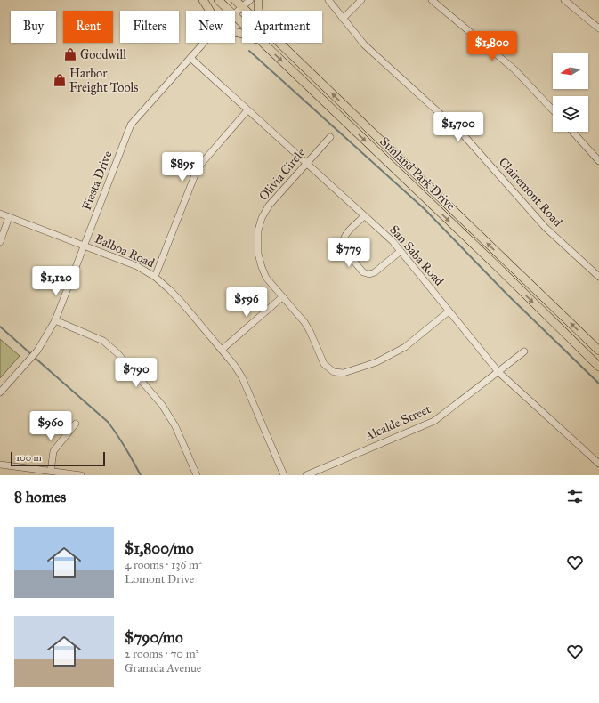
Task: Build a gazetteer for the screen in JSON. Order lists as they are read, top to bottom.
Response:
{
  "streets": {
    "main road": ["Sunland Park Drive"],
    "street": [
      "Olivia Circle",
      "Fiesta Drive",
      "Clairemont Road",
      "Balboa Road",
      "San Saba Road",
      "Alcalde Street"
    ]
  },
  "crossings": [
    ["Sunland Park Drive", "Fiesta Drive"],
    ["Olivia Circle", "San Saba Road"],
    ["Fiesta Drive", "Balboa Road"],
    ["Fiesta Drive", "San Saba Road"],
    ["San Saba Road", "Alcalde Street"]
  ],
  "places": {
    "shop": ["Goodwill", "Harbor Freight Tools"]
  },
  "scale_bar": "100 m",
  "north": "left",
  "page": {
    "chip": [
      "Buy",
      "Rent",
      "Filters",
      "New",
      "Apartment"
    ],
    "price": [
      "$1,800",
      "$1,700",
      "$895",
      "$779",
      "$1,120",
      "$596",
      "$790",
      "$960"
    ],
    "scale": "100 m",
    "heading": "8 homes",
    "list": [
      {
        "name": "$1,800/mo",
        "note": "4 rooms · 136 m² · Lomont Drive"
      },
      {
        "name": "$790/mo",
        "note": "2 rooms · 70 m² · Granada Avenue"
      }
    ]
  }
}
